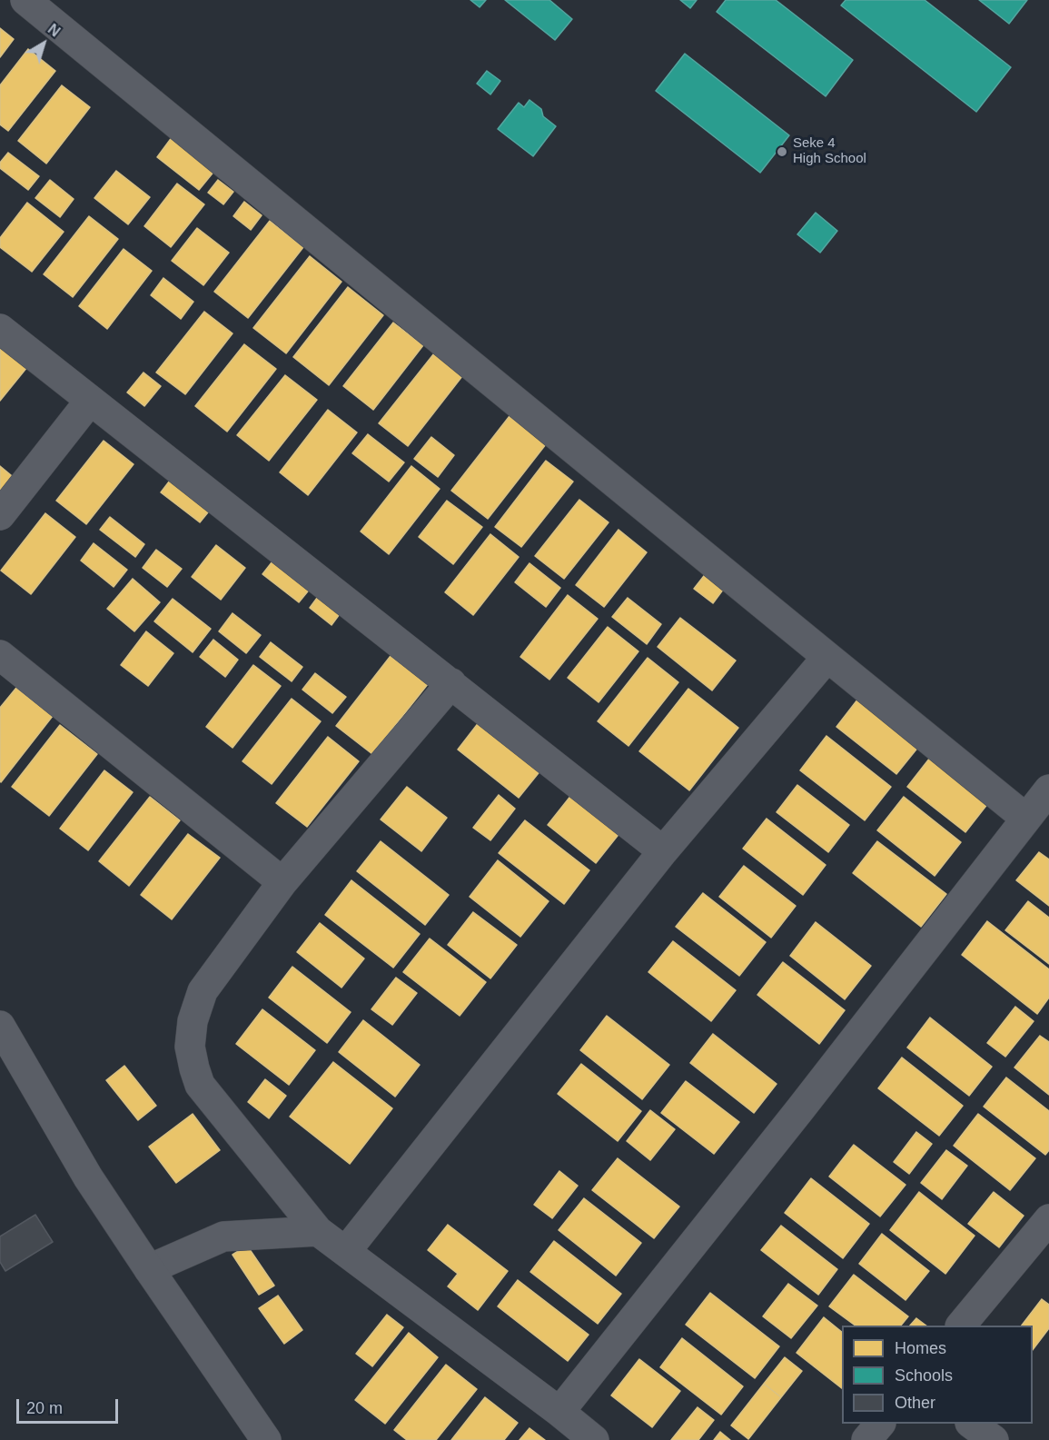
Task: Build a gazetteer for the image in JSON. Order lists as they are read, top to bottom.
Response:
{
  "places": ["Seke 4 High School"],
  "legend": ["Homes", "Schools", "Other"],
  "scale_bar": "20 m",
  "north": "top right"
}
